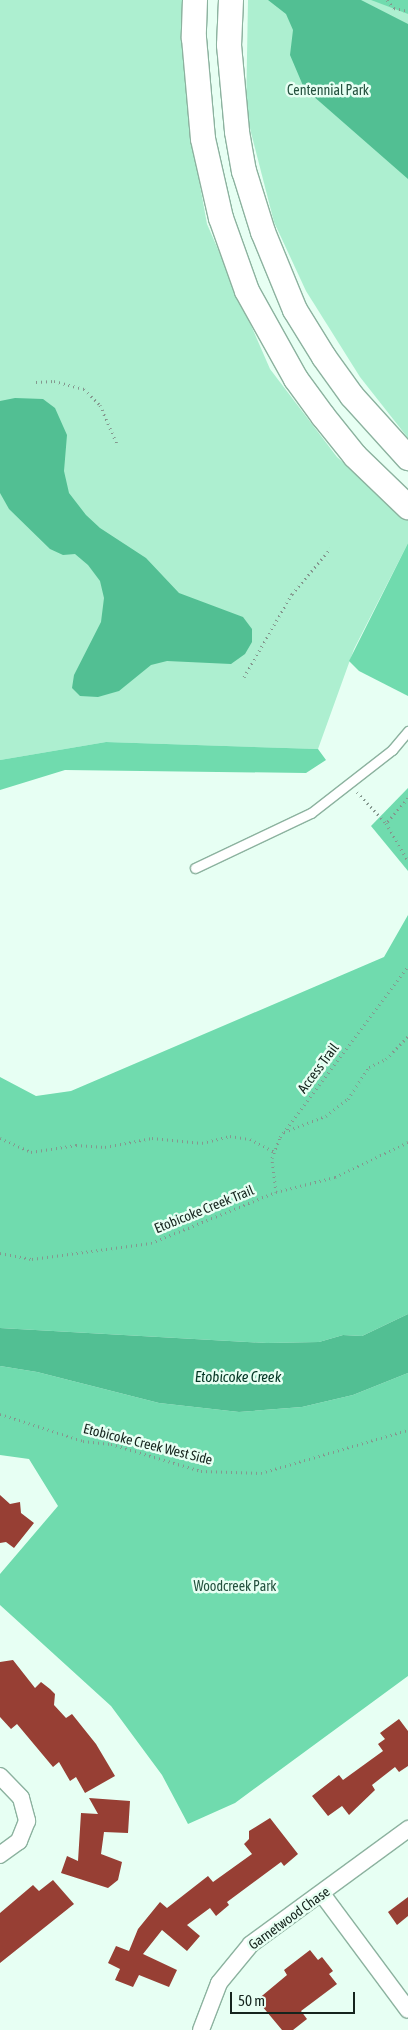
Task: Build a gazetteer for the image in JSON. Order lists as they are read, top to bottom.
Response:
{
  "streets": {
    "street": ["Garnetwood Chase"],
    "path": ["Access Trail", "Etobicoke Creek Trail", "Etobicoke Creek West Side"]
  },
  "crossings": [
    ["Access Trail", "Etobicoke Creek Trail"]
  ],
  "water": ["Etobicoke Creek"],
  "parks": ["Centennial Park", "Woodcreek Park"],
  "scale_bar": "50 m"
}
